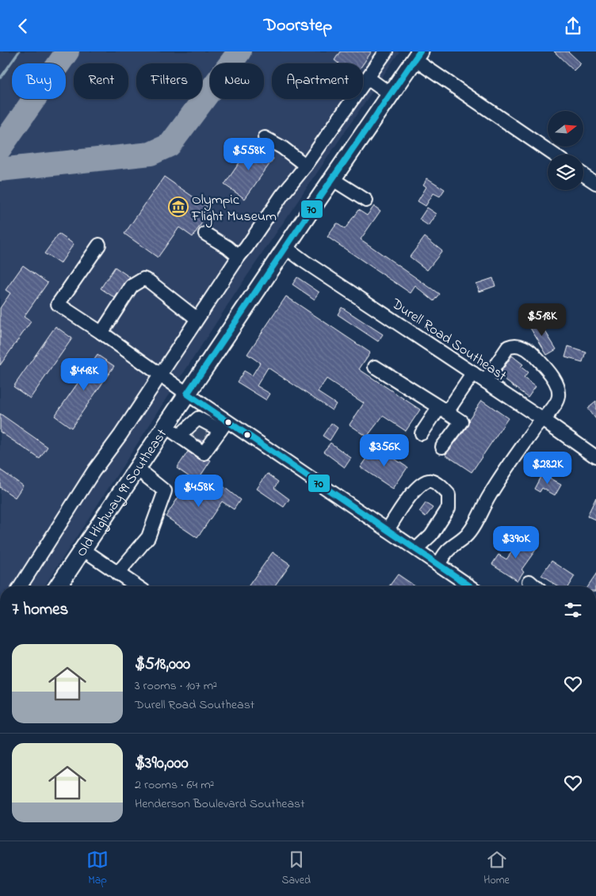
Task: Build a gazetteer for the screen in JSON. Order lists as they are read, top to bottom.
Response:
{
  "streets": {
    "main road": ["Old Highway 99 Southeast"],
    "street": ["Durell Road Southeast"]
  },
  "crossings": [
    ["Durell Road Southeast", "Old Highway 99 Southeast"]
  ],
  "places": {
    "museum": ["Olympic Flight Museum"]
  },
  "lines": ["transit line 70"],
  "north": "right",
  "page": {
    "header": "Doorstep",
    "chip": [
      "Buy",
      "Rent",
      "Filters",
      "New",
      "Apartment"
    ],
    "price": [
      "$558K",
      "$518K",
      "$448K",
      "$356K",
      "$282K",
      "$458K",
      "$390K"
    ],
    "heading": "7 homes",
    "list": [
      {
        "name": "$518,000",
        "note": "3 rooms · 107 m² · Durell Road Southeast"
      },
      {
        "name": "$390,000",
        "note": "2 rooms · 64 m² · Henderson Boulevard Southeast"
      }
    ],
    "tabs": ["Map", "Saved", "Home"]
  }
}
